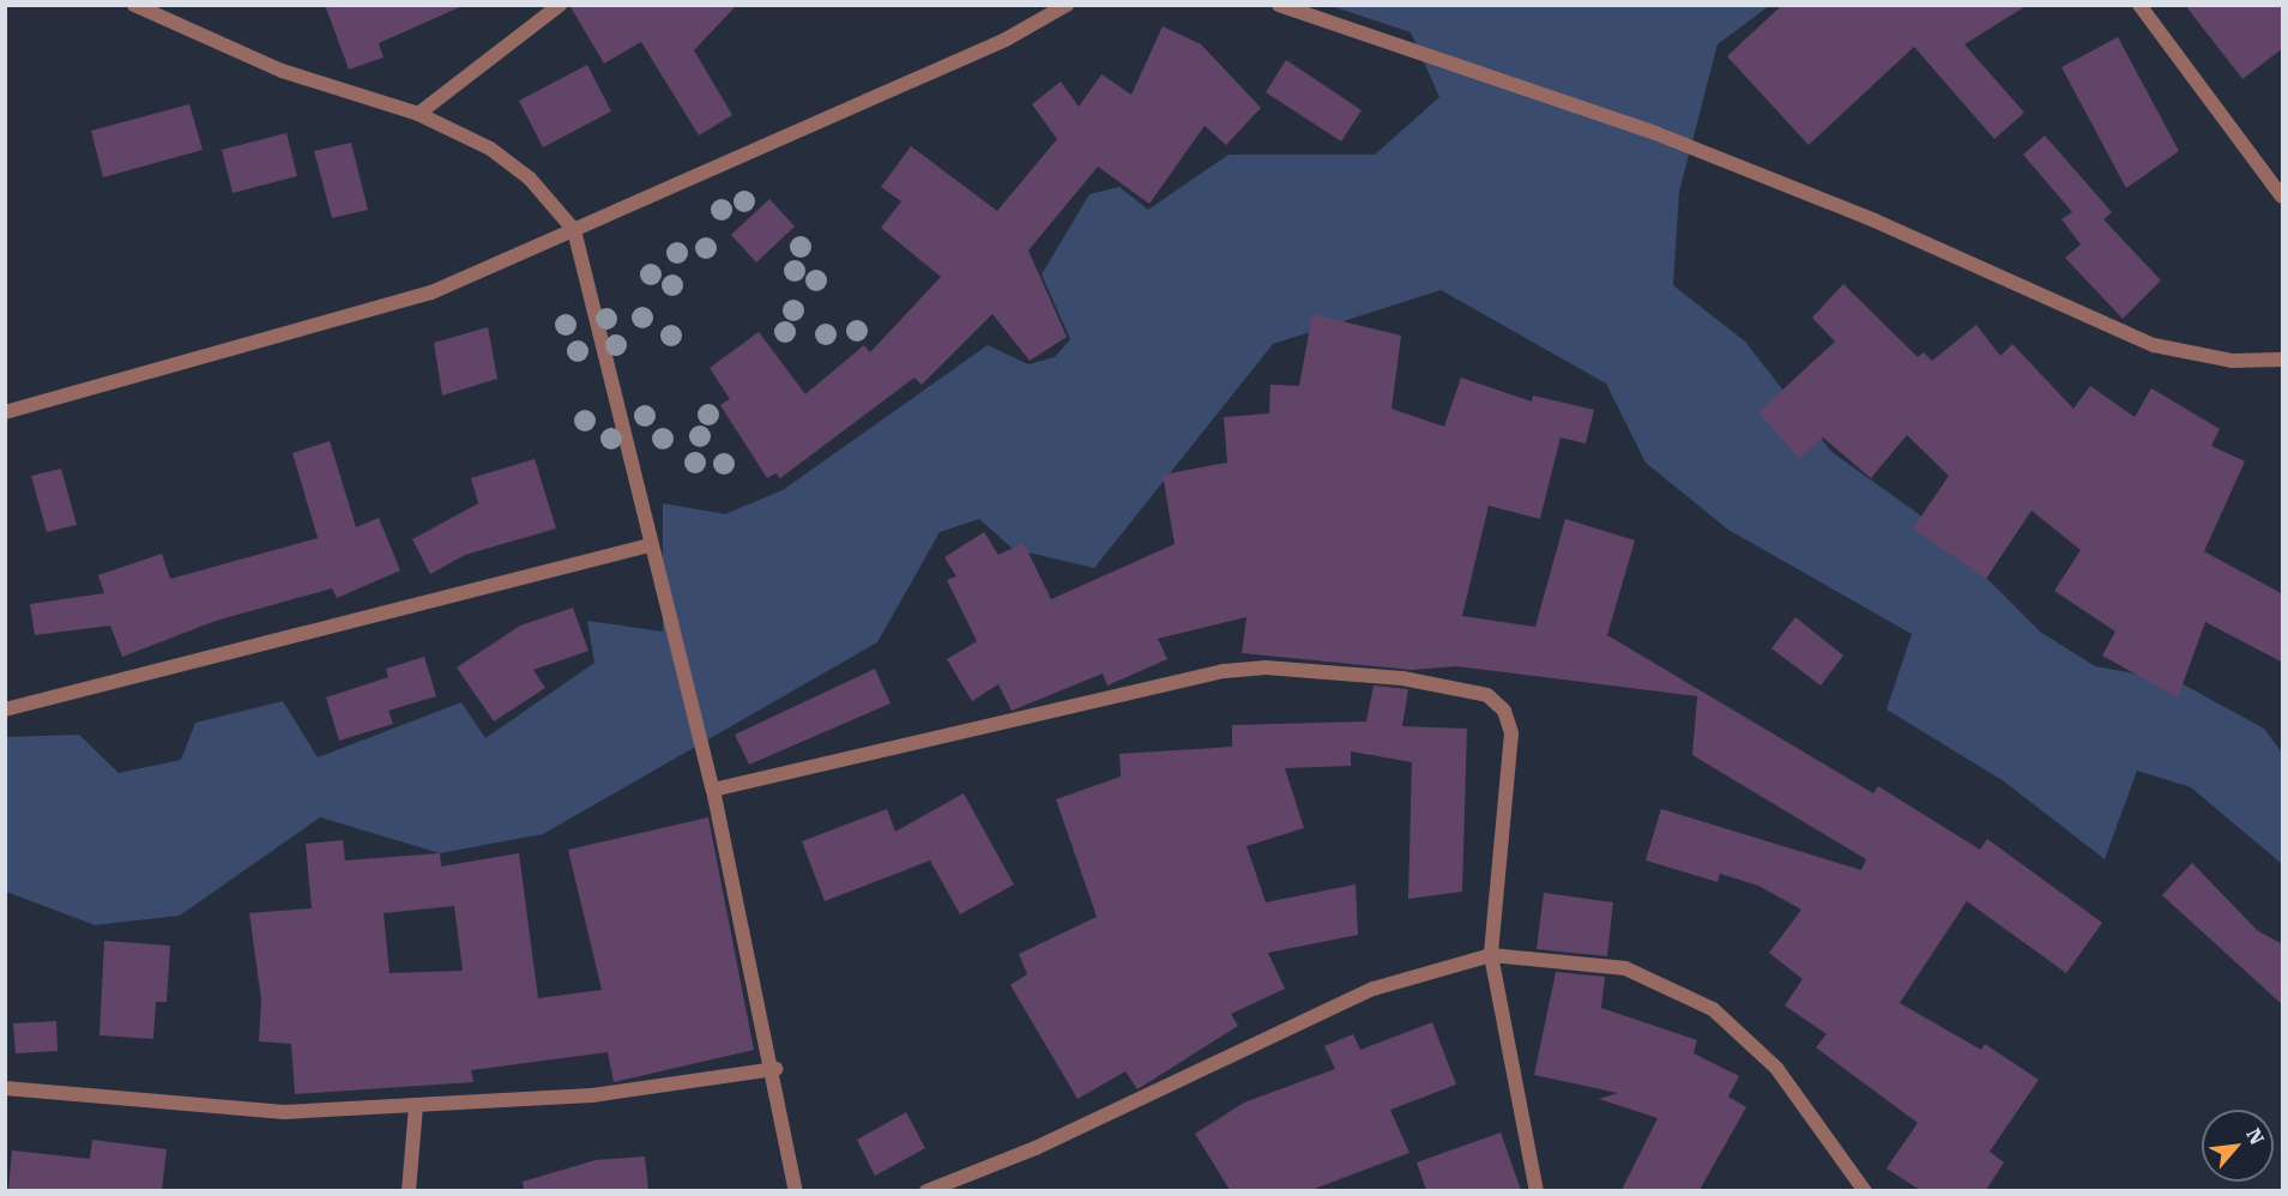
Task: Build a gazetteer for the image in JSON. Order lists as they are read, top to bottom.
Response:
{
  "north": "top right"
}
